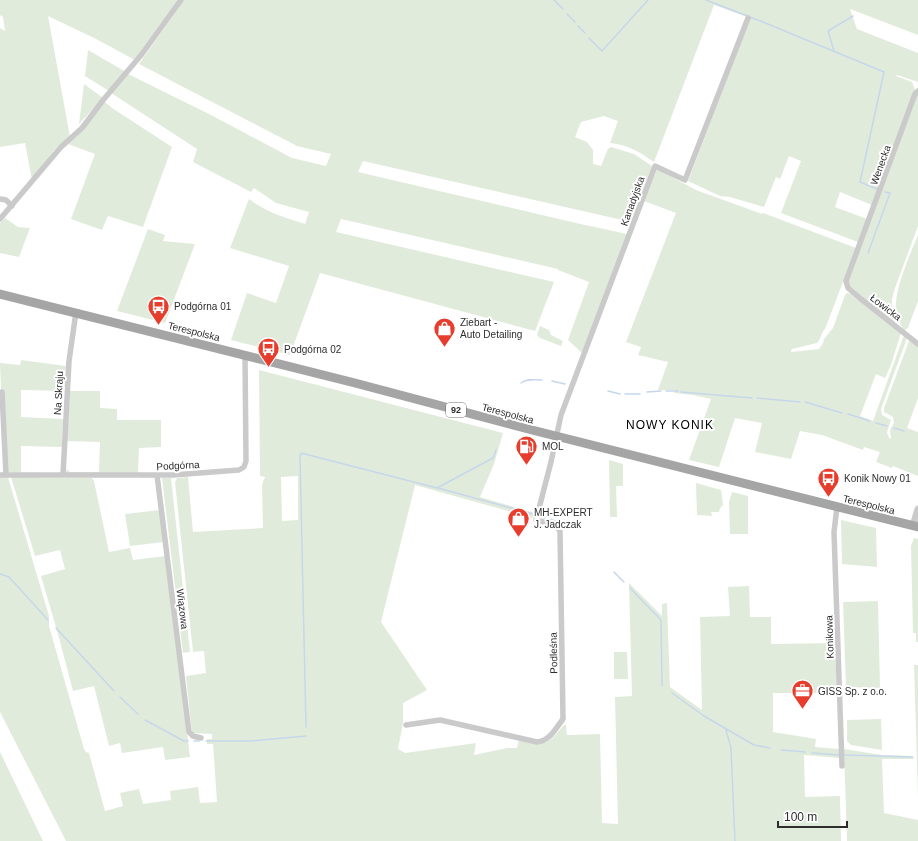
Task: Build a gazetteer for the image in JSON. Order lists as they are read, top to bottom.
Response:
{
  "streets": {
    "main road": ["Terespolska", "92"],
    "street": [
      "Wenecka",
      "Kanadyjska",
      "Łowicka",
      "Na Skraju",
      "Podgórna",
      "Wiązowa",
      "Konikowa",
      "Podleśna"
    ]
  },
  "crossings": [
    ["Wenecka", "Łowicka"],
    ["Kanadyjska", "Terespolska"],
    ["Kanadyjska", "Podleśna"],
    ["Terespolska", "Na Skraju"],
    ["Terespolska", "Podgórna"],
    ["Terespolska", "Konikowa"],
    ["Terespolska", "Podleśna"],
    ["Na Skraju", "Podgórna"],
    ["Podgórna", "Wiązowa"]
  ],
  "districts": ["NOWY KONIK"],
  "places": {
    "bus stop": ["Podgórna 01", "Podgórna 02", "Konik Nowy 01"],
    "shop": ["Ziebart - Auto Detailing", "MH-EXPERT J. Jadczak"],
    "fuel station": ["MOL"],
    "office": ["GISS Sp. z o.o."]
  },
  "scale_bar": "100 m"
}
